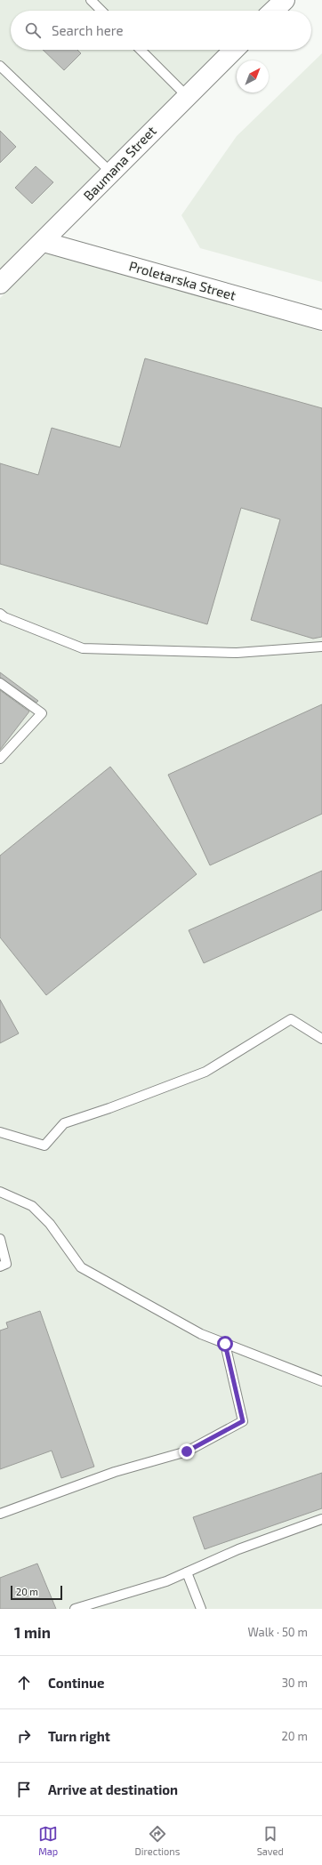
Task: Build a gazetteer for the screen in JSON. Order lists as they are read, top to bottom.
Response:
{
  "streets": {
    "main road": ["Baumana Street", "Proletarska Street"]
  },
  "crossings": [
    ["Baumana Street", "Proletarska Street"]
  ],
  "scale_bar": "20 m",
  "north": "top right",
  "page": {
    "search": "Search here",
    "scale": "20 m",
    "heading": ["1 min", "Walk · 50 m"],
    "list": [
      ["Continue", "30 m"],
      ["Turn right", "20 m"],
      "Arrive at destination"
    ],
    "nav": ["Map", "Directions", "Saved"]
  }
}
